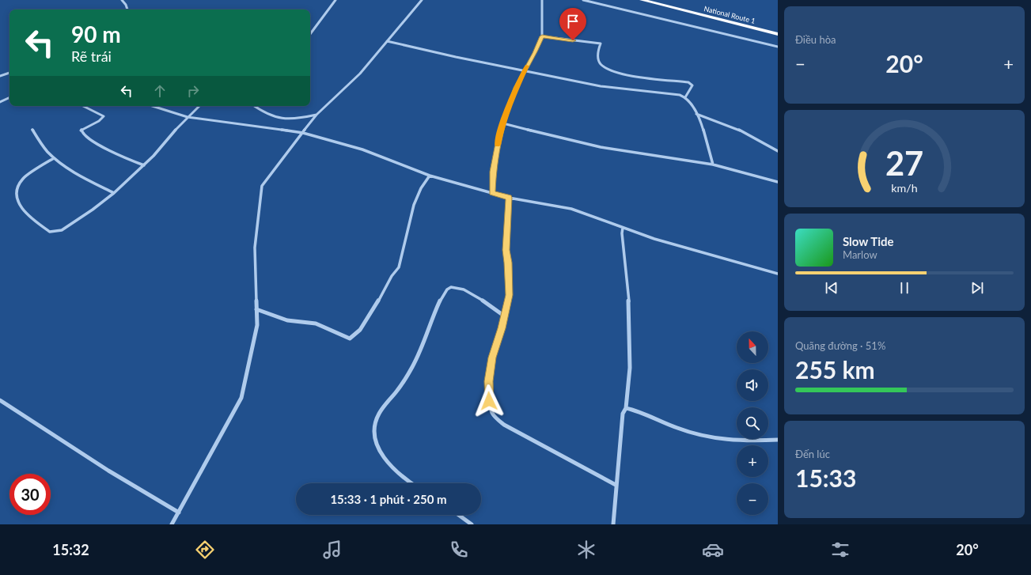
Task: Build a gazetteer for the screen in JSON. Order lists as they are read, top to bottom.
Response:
{
  "streets": {
    "highway": ["National Route 1"]
  },
  "north": "top",
  "page": {
    "tile": [
      "Điều hòa",
      ["Quãng đường · 51%", "255 km"],
      ["Đến lúc", "15:33"]
    ],
    "turn": ["90 m", "Rẽ trái"],
    "heat": ["−", "20°", "+"],
    "song": ["Slow Tide", "Marlow"],
    "map_buttons": ["+", "−"],
    "limit": "30",
    "trip": "15:33 · 1 phút · 250 m",
    "tabs": ["15:32", "20°"],
    "gauge": ["27", "km/h"]
  }
}
